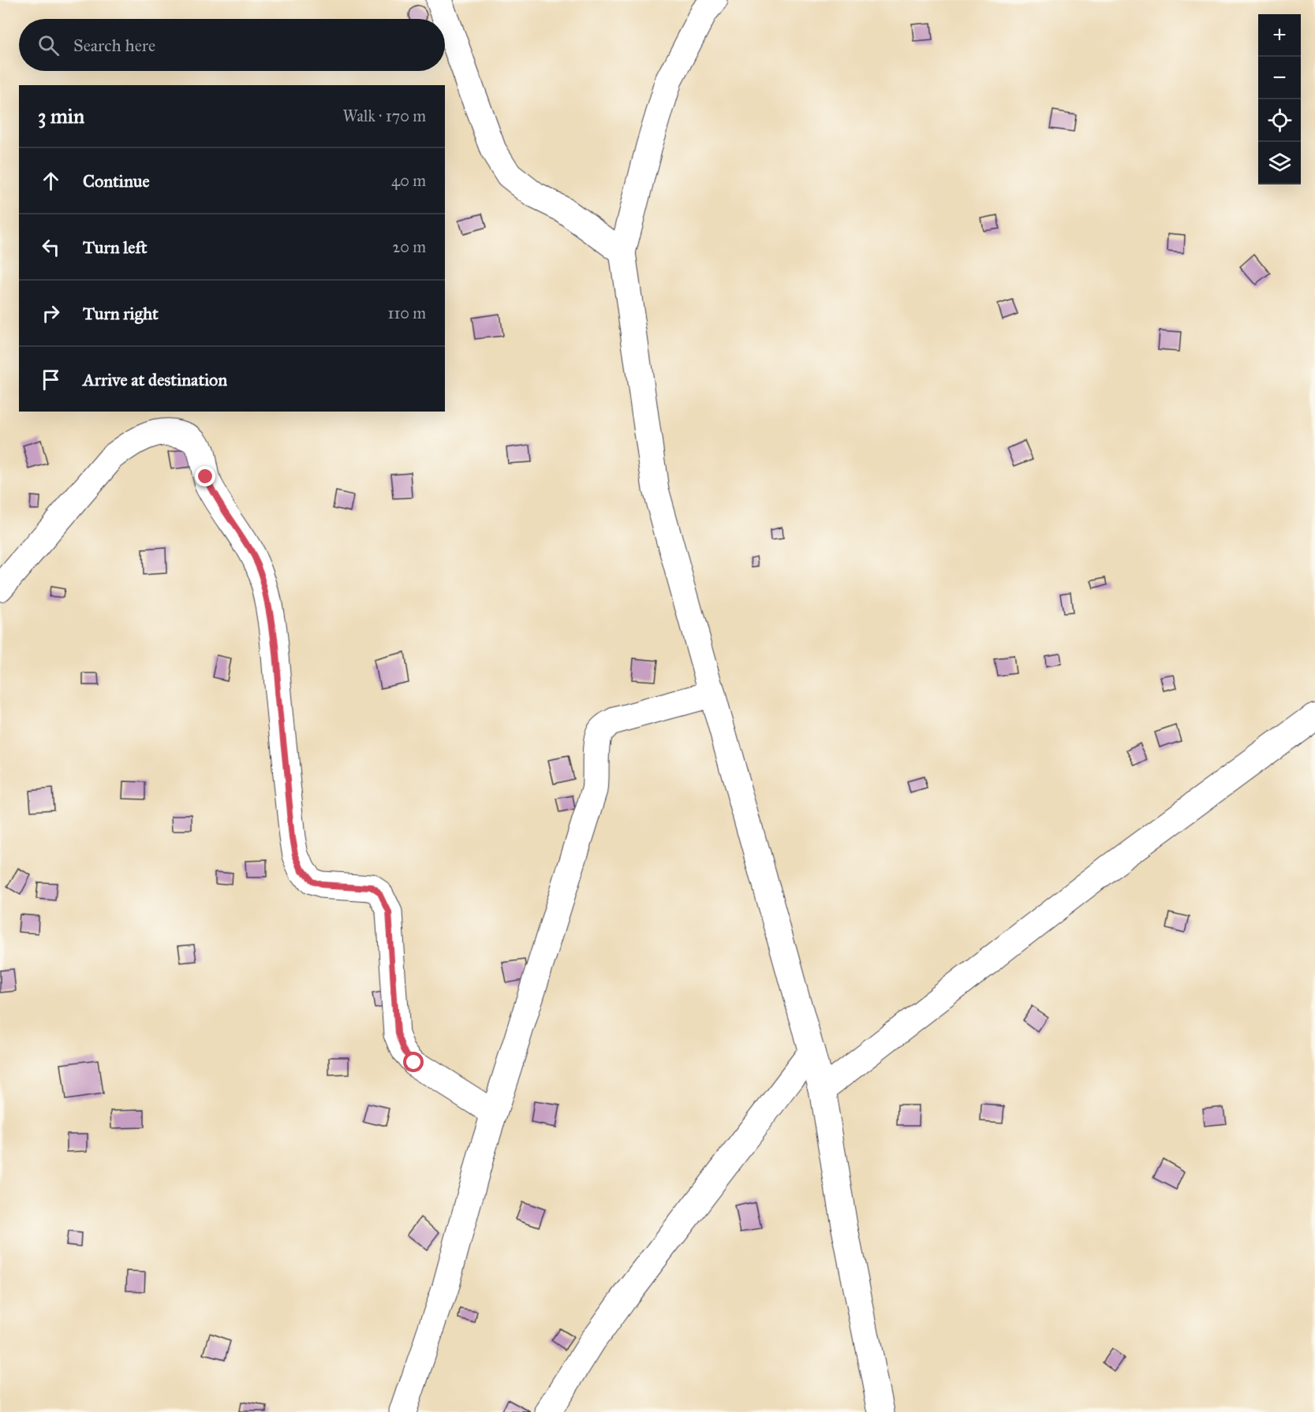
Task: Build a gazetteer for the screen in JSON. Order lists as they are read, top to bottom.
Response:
{
  "page": {
    "map_buttons": ["+", "−"],
    "search": "Search here",
    "heading": ["3 min", "Walk · 170 m"],
    "list": [
      ["Continue", "40 m"],
      ["Turn left", "20 m"],
      ["Turn right", "110 m"],
      "Arrive at destination"
    ]
  }
}
